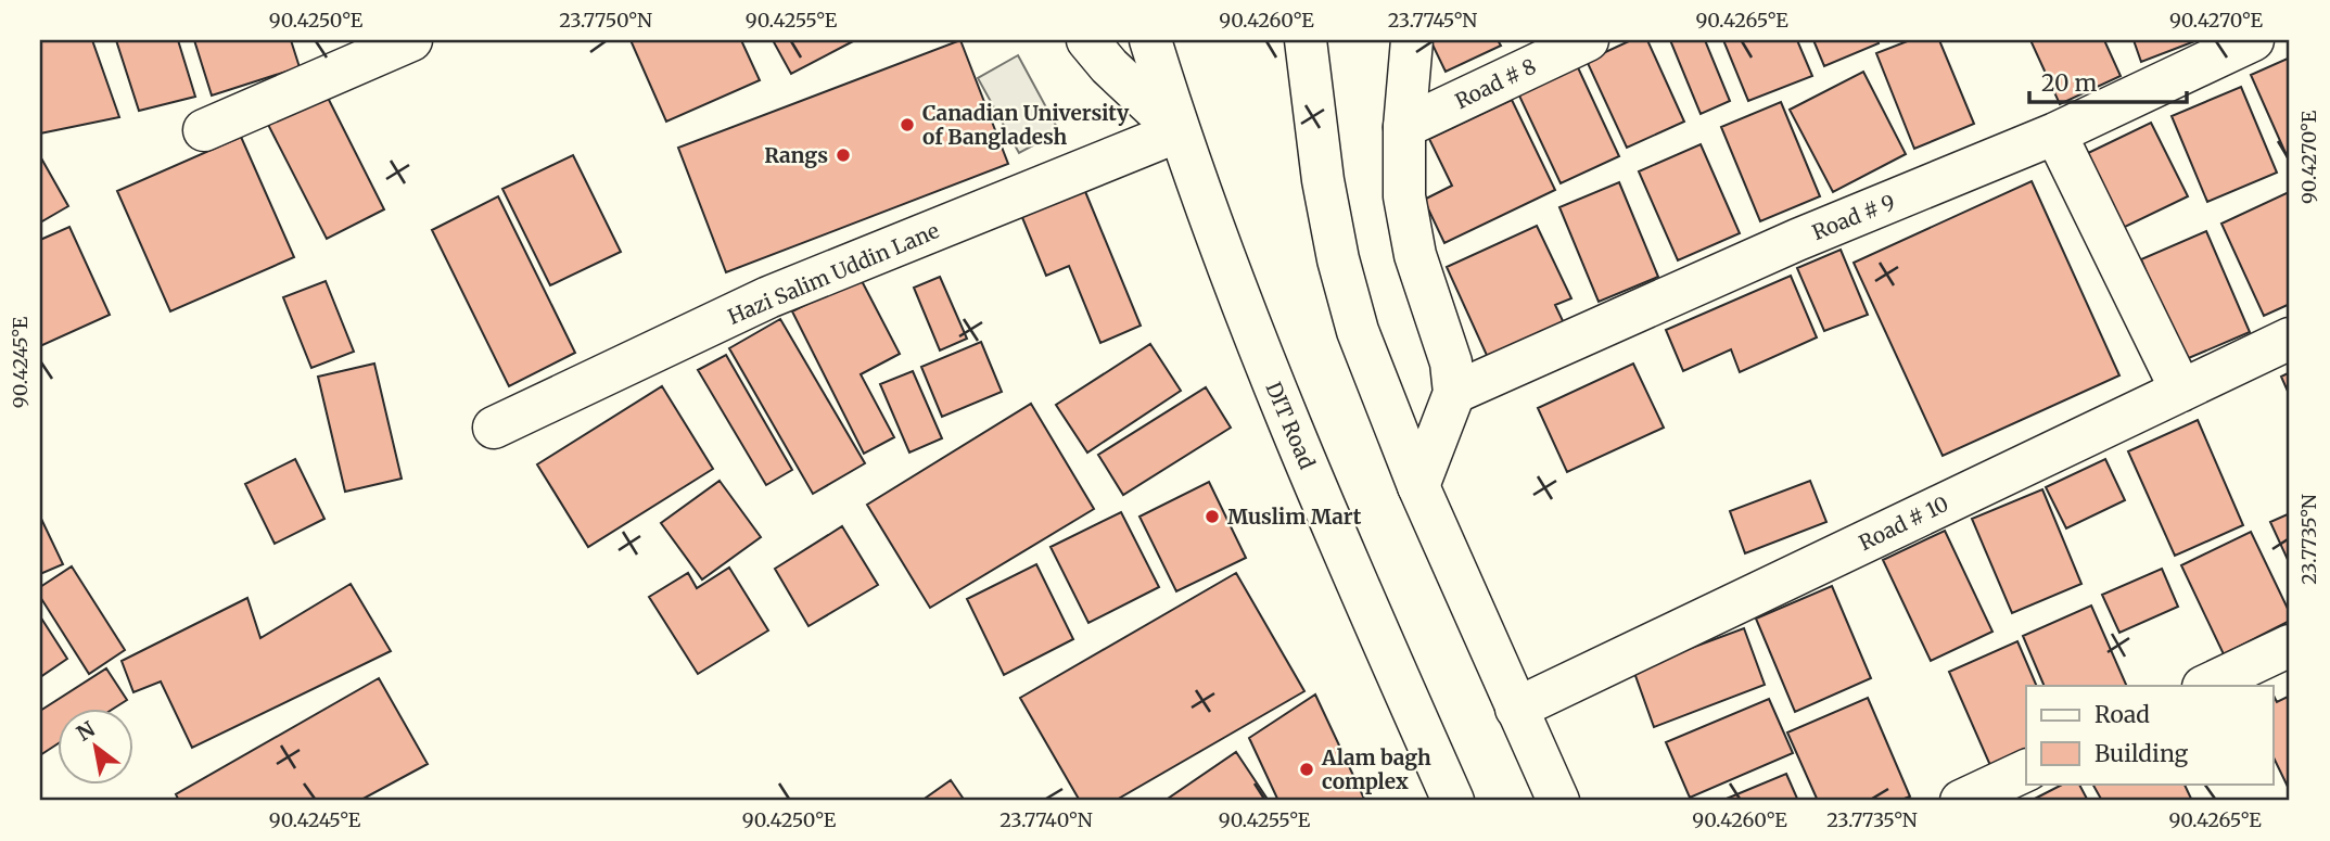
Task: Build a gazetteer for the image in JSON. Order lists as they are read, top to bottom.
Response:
{
  "streets": {
    "street": [
      "Road # 8",
      "Road # 9",
      "Hazi Salim Uddin Lane",
      "DIT Road",
      "Road # 10"
    ]
  },
  "crossings": [
    ["Hazi Salim Uddin Lane", "DIT Road"]
  ],
  "places": [
    "Canadian University of Bangladesh",
    "Rangs",
    "Muslim Mart",
    "Alam bagh complex"
  ],
  "legend": ["Road", "Building"],
  "scale_bar": "20 m",
  "north": "top left",
  "coordinates": [
    "90.4250°E",
    "23.7750°N",
    "90.4255°E",
    "90.4260°E",
    "23.7745°N",
    "90.4265°E",
    "90.4270°E",
    "90.4245°E",
    "23.7735°N",
    "23.7740°N"
  ]
}
